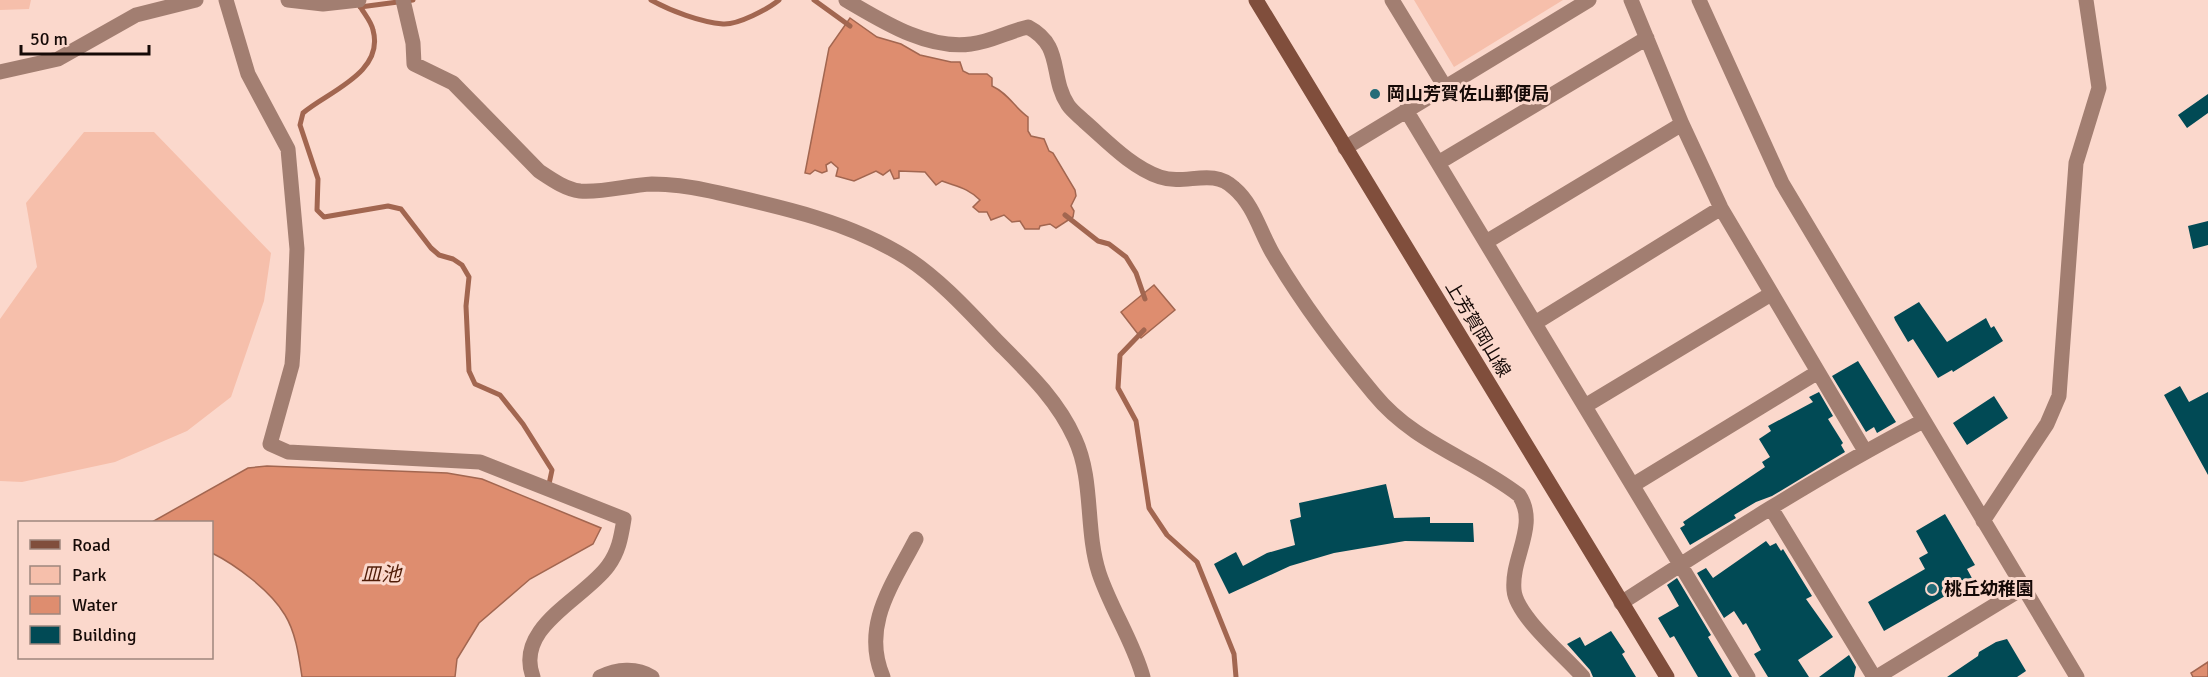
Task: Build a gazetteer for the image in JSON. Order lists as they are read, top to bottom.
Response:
{
  "streets": {
    "main road": ["上芳賀岡山線"]
  },
  "water": ["皿池"],
  "places": ["岡山芳賀佐山郵便局", "桃丘幼稚園"],
  "legend": [
    "Road",
    "Park",
    "Water",
    "Building"
  ],
  "scale_bar": "50 m"
}
